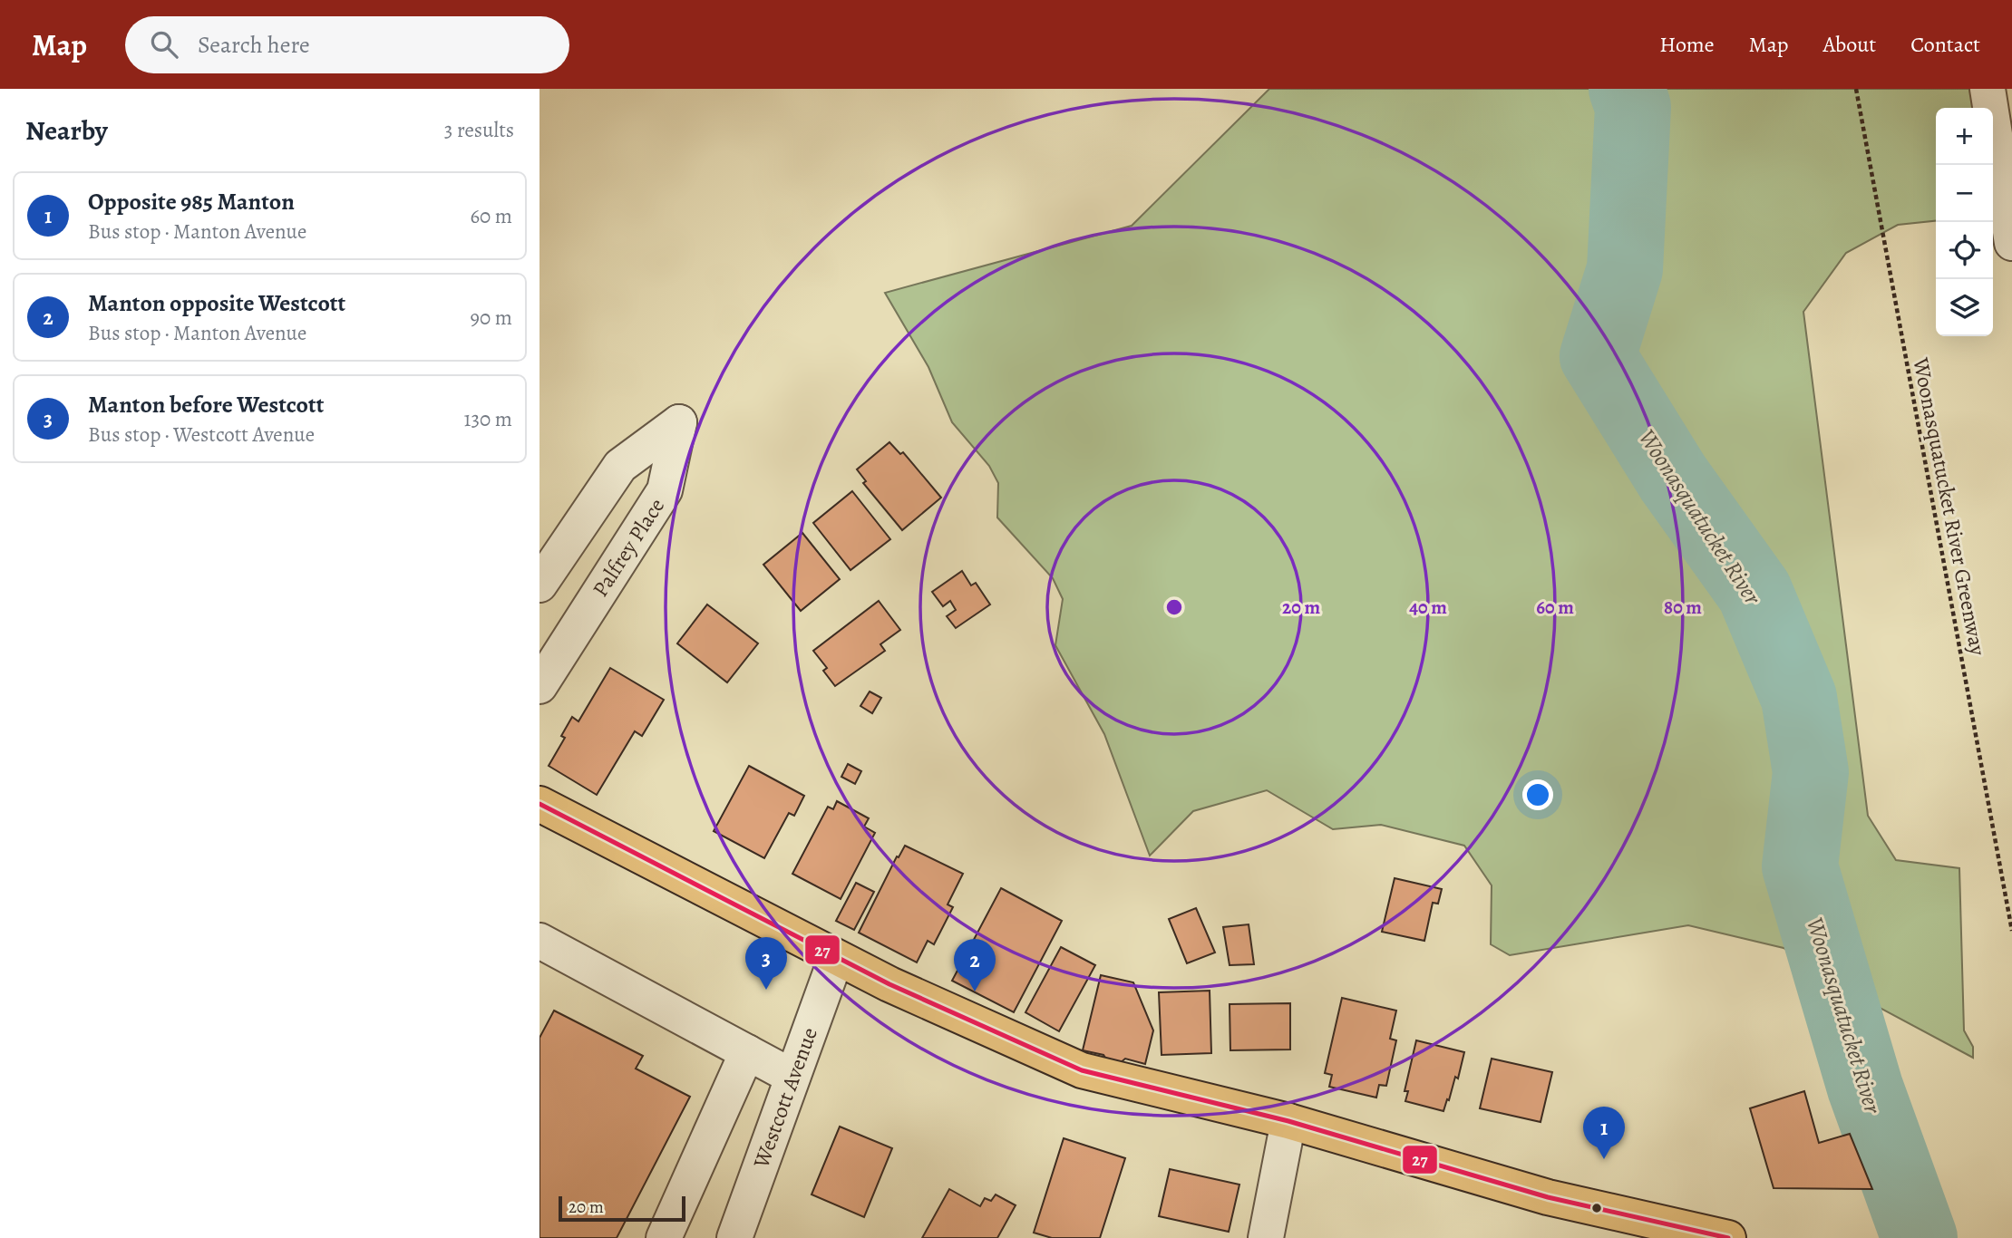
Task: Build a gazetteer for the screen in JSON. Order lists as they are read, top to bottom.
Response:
{
  "streets": {
    "street": ["Palfrey Place", "Westcott Avenue"],
    "path": ["Woonasquatucket River Greenway"]
  },
  "water": ["Woonasquatucket River"],
  "lines": ["transit line 27"],
  "scale_bar": "20 m",
  "page": {
    "header": "Map",
    "search": "Search here",
    "nav": [
      "Home",
      "Map",
      "About",
      "Contact"
    ],
    "heading": ["Nearby", "3 results"],
    "map_buttons": ["+", "−"],
    "list": [
      {
        "mark": "1",
        "name": "Opposite 985 Manton",
        "note": "Bus stop · Manton Avenue",
        "value": "60 m"
      },
      {
        "mark": "2",
        "name": "Manton opposite Westcott",
        "note": "Bus stop · Manton Avenue",
        "value": "90 m"
      },
      {
        "mark": "3",
        "name": "Manton before Westcott",
        "note": "Bus stop · Westcott Avenue",
        "value": "130 m"
      }
    ],
    "pins": ["3", "2", "1"],
    "scale": "20 m"
  },
  "rings": [
    "20 m",
    "40 m",
    "60 m",
    "80 m"
  ]
}
